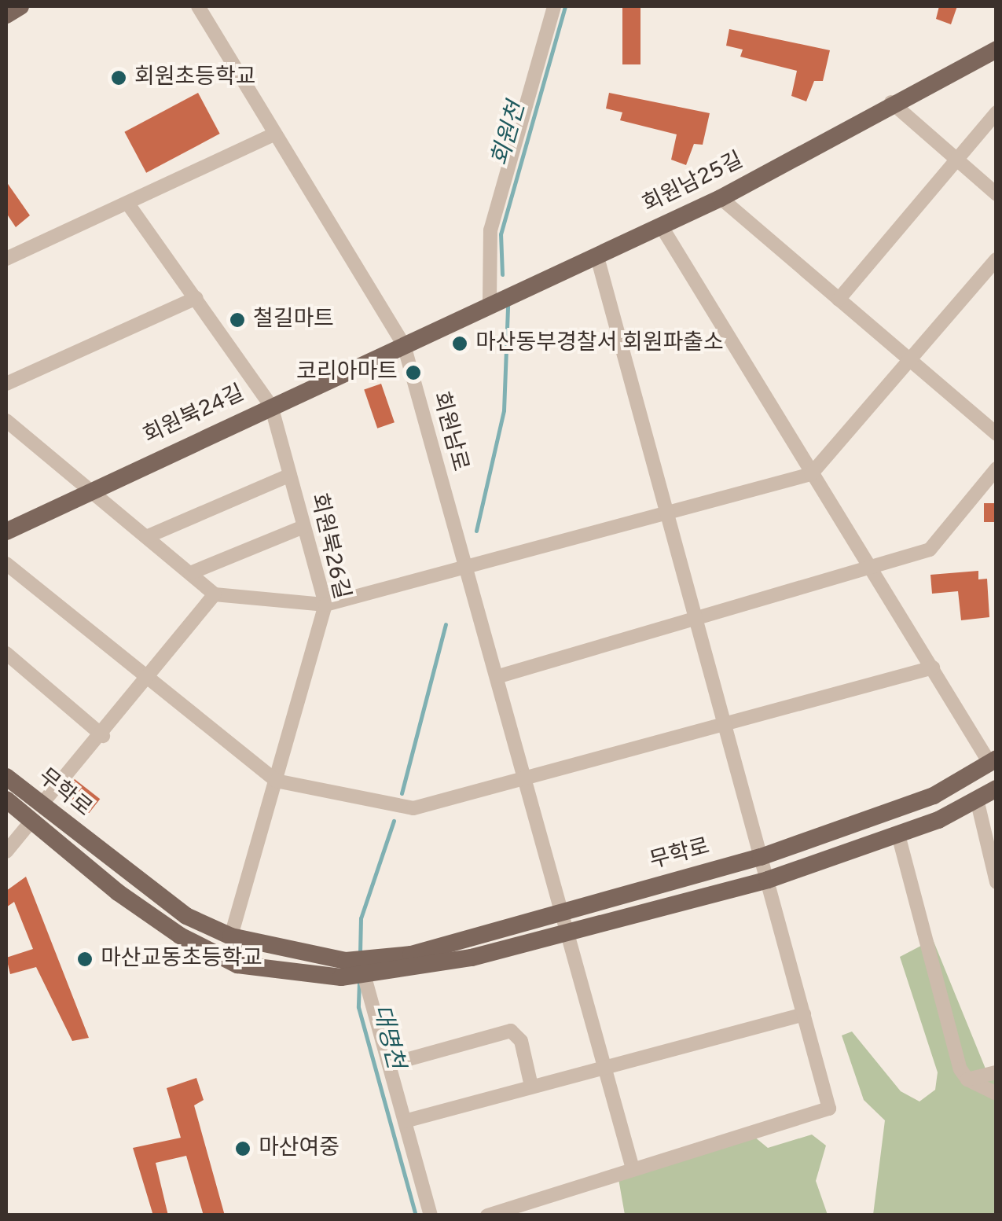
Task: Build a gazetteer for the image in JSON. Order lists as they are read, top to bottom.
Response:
{
  "streets": {
    "main road": ["회원남25길", "회원북24길", "무학로"],
    "street": ["회원남로", "회원북26길"]
  },
  "crossings": [
    ["회원남25길", "회원북24길"],
    ["회원남25길", "회원남로"],
    ["회원북24길", "회원남로"],
    ["회원북24길", "회원북26길"],
    ["회원남로", "무학로"],
    ["회원북26길", "무학로"]
  ],
  "water": ["회원천", "대명천"],
  "places": [
    "회원초등학교",
    "철길마트",
    "마산동부경찰서 회원파출소",
    "코리아마트",
    "마산교동초등학교",
    "마산여중"
  ]
}
